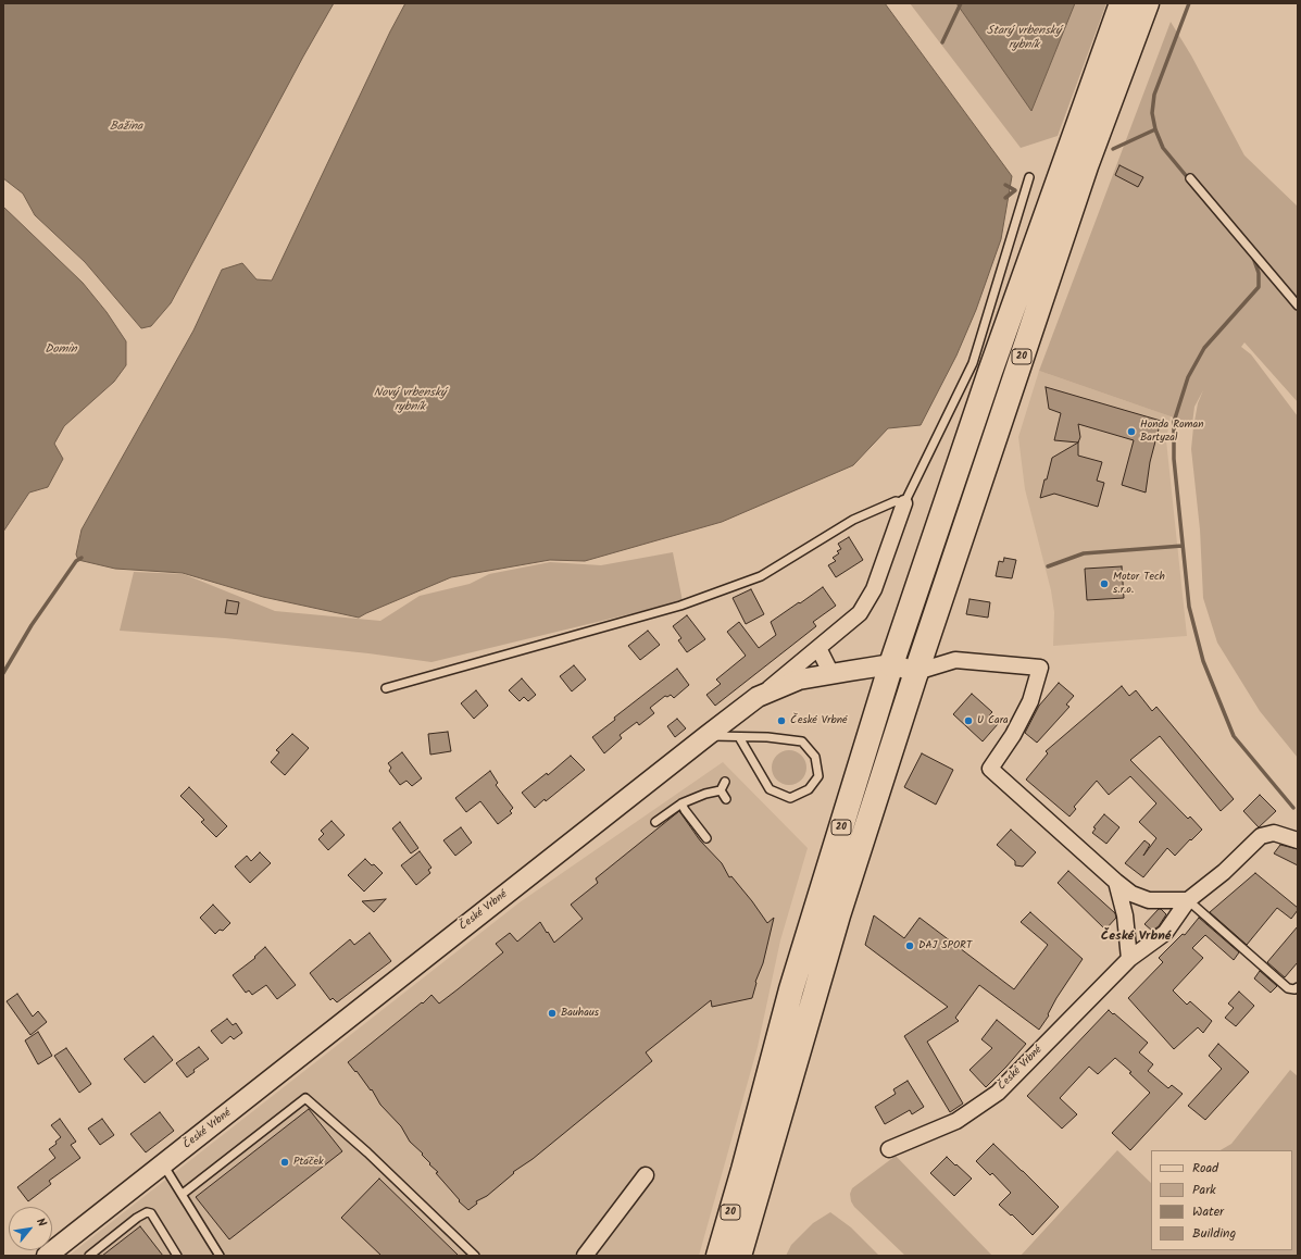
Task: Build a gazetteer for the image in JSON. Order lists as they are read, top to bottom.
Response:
{
  "streets": {
    "main road": ["20"],
    "street": ["České Vrbné"]
  },
  "crossings": [
    ["20", "České Vrbné"]
  ],
  "districts": ["České Vrbné"],
  "water": [
    "Starý vrbenský rybník",
    "Bažina",
    "Domin",
    "Nový vrbenský rybník"
  ],
  "places": [
    "Honda Roman Bartyzal",
    "Motor Tech s.r.o.",
    "České Vrbné",
    "U Cara",
    "DAJ SPORT",
    "Bauhaus",
    "Ptáček"
  ],
  "legend": [
    "Road",
    "Park",
    "Water",
    "Building"
  ],
  "north": "top right"
}
